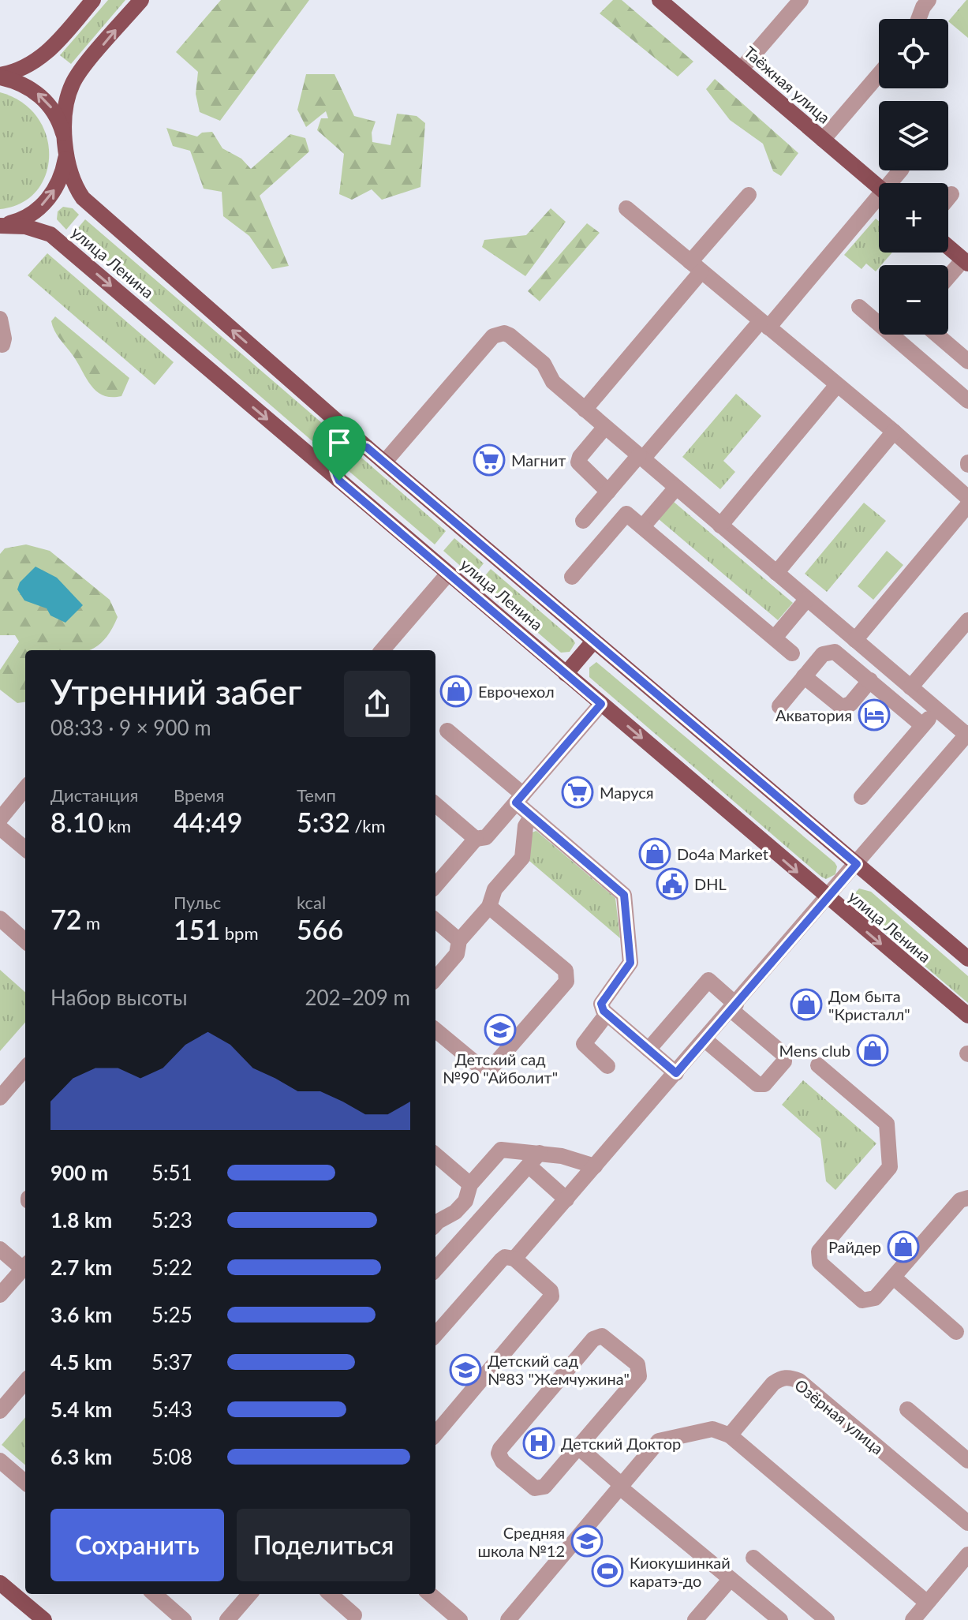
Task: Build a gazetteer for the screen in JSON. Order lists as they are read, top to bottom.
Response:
{
  "streets": {
    "main road": ["Таёжная улица", "улица Ленина"],
    "street": ["Озёрная улица"]
  },
  "places": {
    "supermarket": ["Магнит", "Маруся"],
    "shop": [
      "Еврочехол",
      "Do4a Market",
      "Дом быта \"Кристалл\"",
      "Mens club",
      "Райдер"
    ],
    "hotel": ["Акватория"],
    "public building": ["DHL"],
    "school or university": ["Детский сад №90 \"Айболит\"", "Детский сад №83 \"Жемчужина\"", "Средняя школа №12"],
    "hospital": ["Детский Доктор"],
    "sports": ["Киокушинкай каратэ-до"]
  },
  "page": {
    "map_buttons": ["+", "−"],
    "heading": ["Утренний забег", "08:33 · 9 × 900 m"],
    "stats": [
      ["Дистанция", "8.10 km"],
      ["Время", "44:49"],
      ["Темп", "5:32 /km"],
      ["72 m"],
      ["Пульс", "151 bpm"],
      ["kcal", "566"]
    ],
    "chart": ["Набор высоты", "202–209 m"],
    "list": [
      {
        "name": "900 m",
        "note": "5:51"
      },
      {
        "name": "1.8 km",
        "note": "5:23"
      },
      {
        "name": "2.7 km",
        "note": "5:22"
      },
      {
        "name": "3.6 km",
        "note": "5:25"
      },
      {
        "name": "4.5 km",
        "note": "5:37"
      },
      {
        "name": "5.4 km",
        "note": "5:43"
      },
      {
        "name": "6.3 km",
        "note": "5:08"
      }
    ],
    "buttons": ["Сохранить", "Поделиться"]
  }
}
